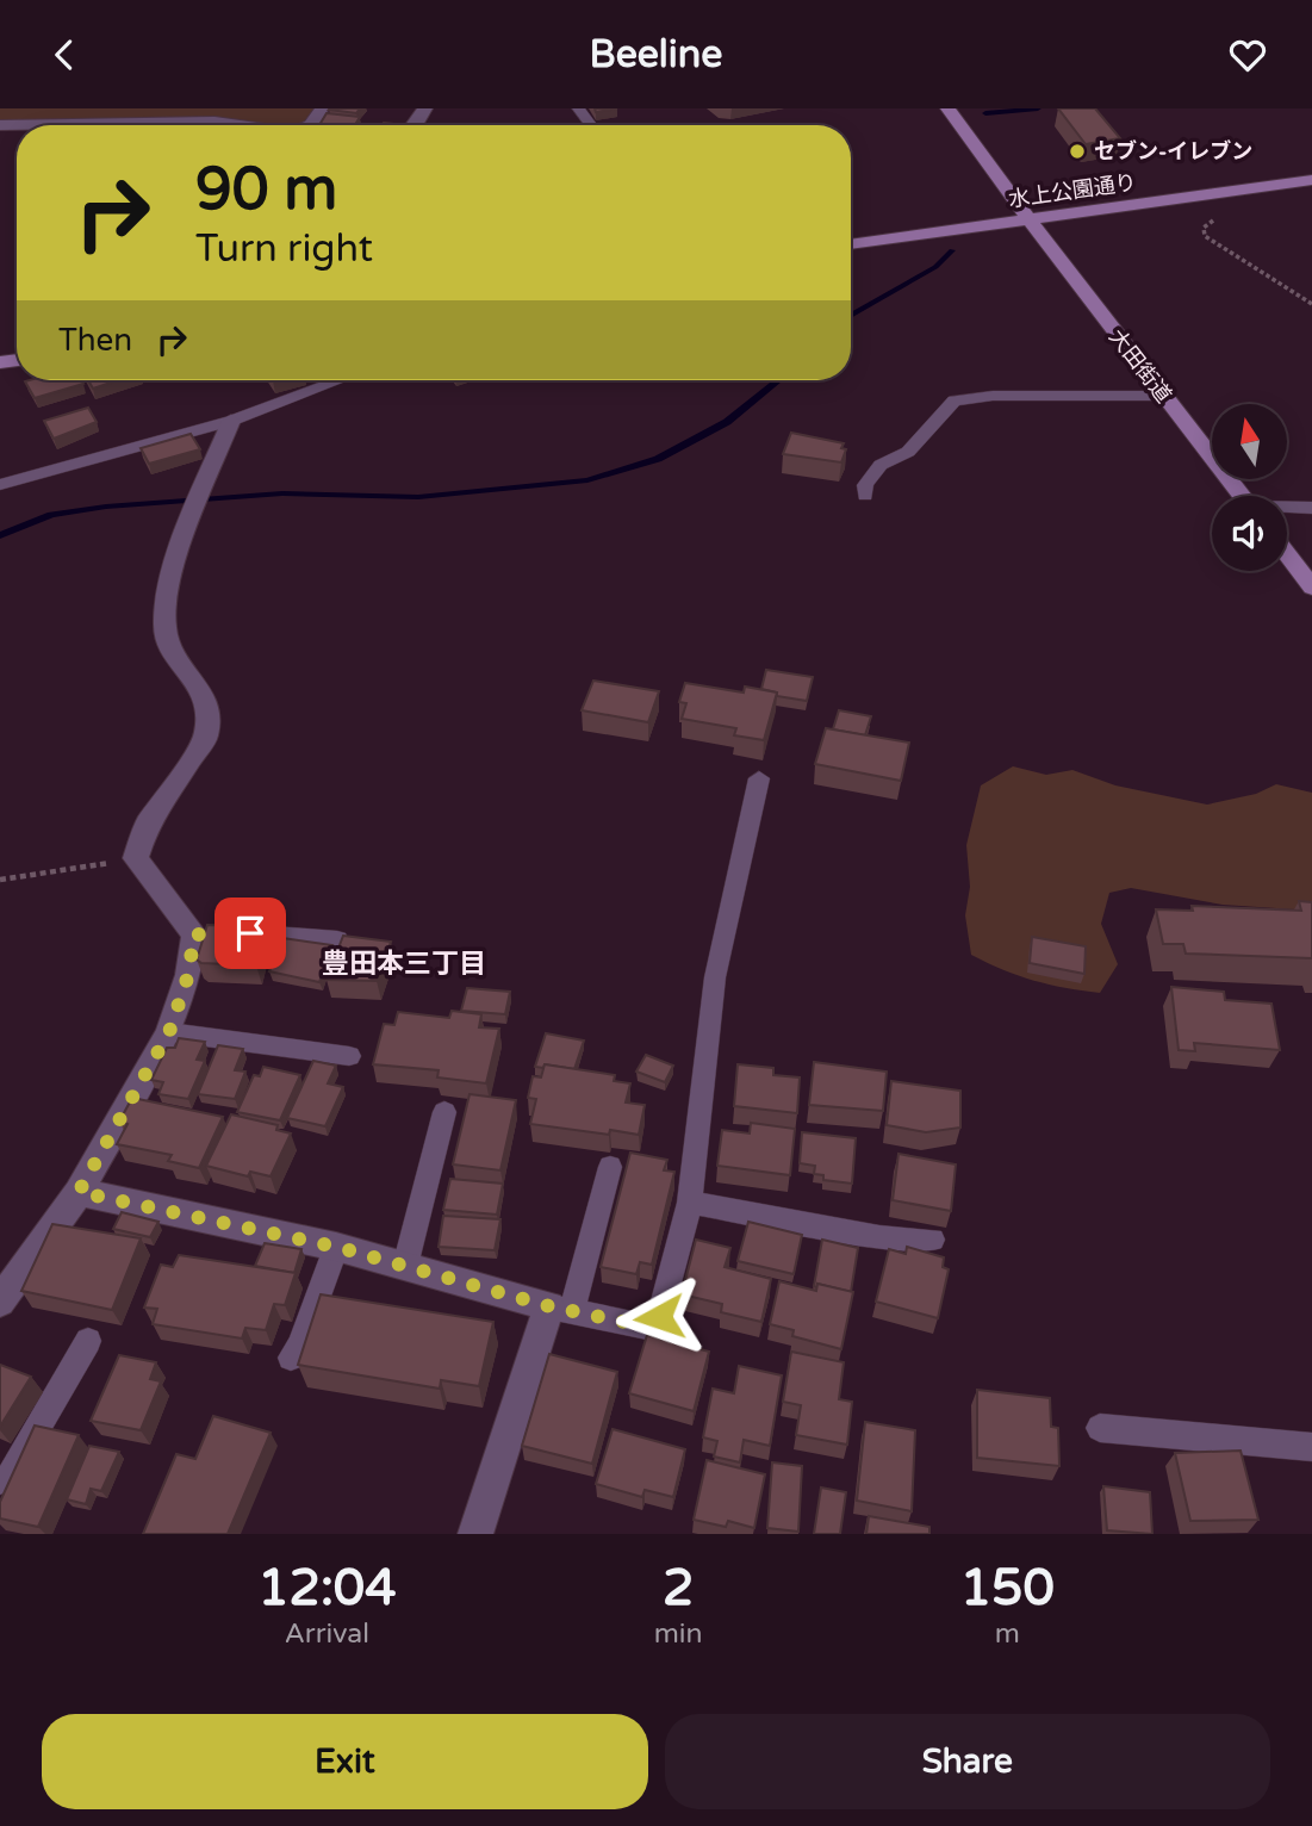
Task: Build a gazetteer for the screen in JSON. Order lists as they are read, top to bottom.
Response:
{
  "streets": {
    "street": ["水上公園通り", "大田街道"]
  },
  "crossings": [
    ["水上公園通り", "大田街道"]
  ],
  "districts": ["豊田本三丁目"],
  "places": ["セブン-イレブン"],
  "north": "top",
  "page": {
    "header": "Beeline",
    "turn": ["90 m", "Turn right"],
    "then": "Then",
    "eta": [
      "12:04",
      "Arrival",
      "2",
      "min",
      "150",
      "m"
    ],
    "buttons": ["Exit", "Share"]
  }
}
